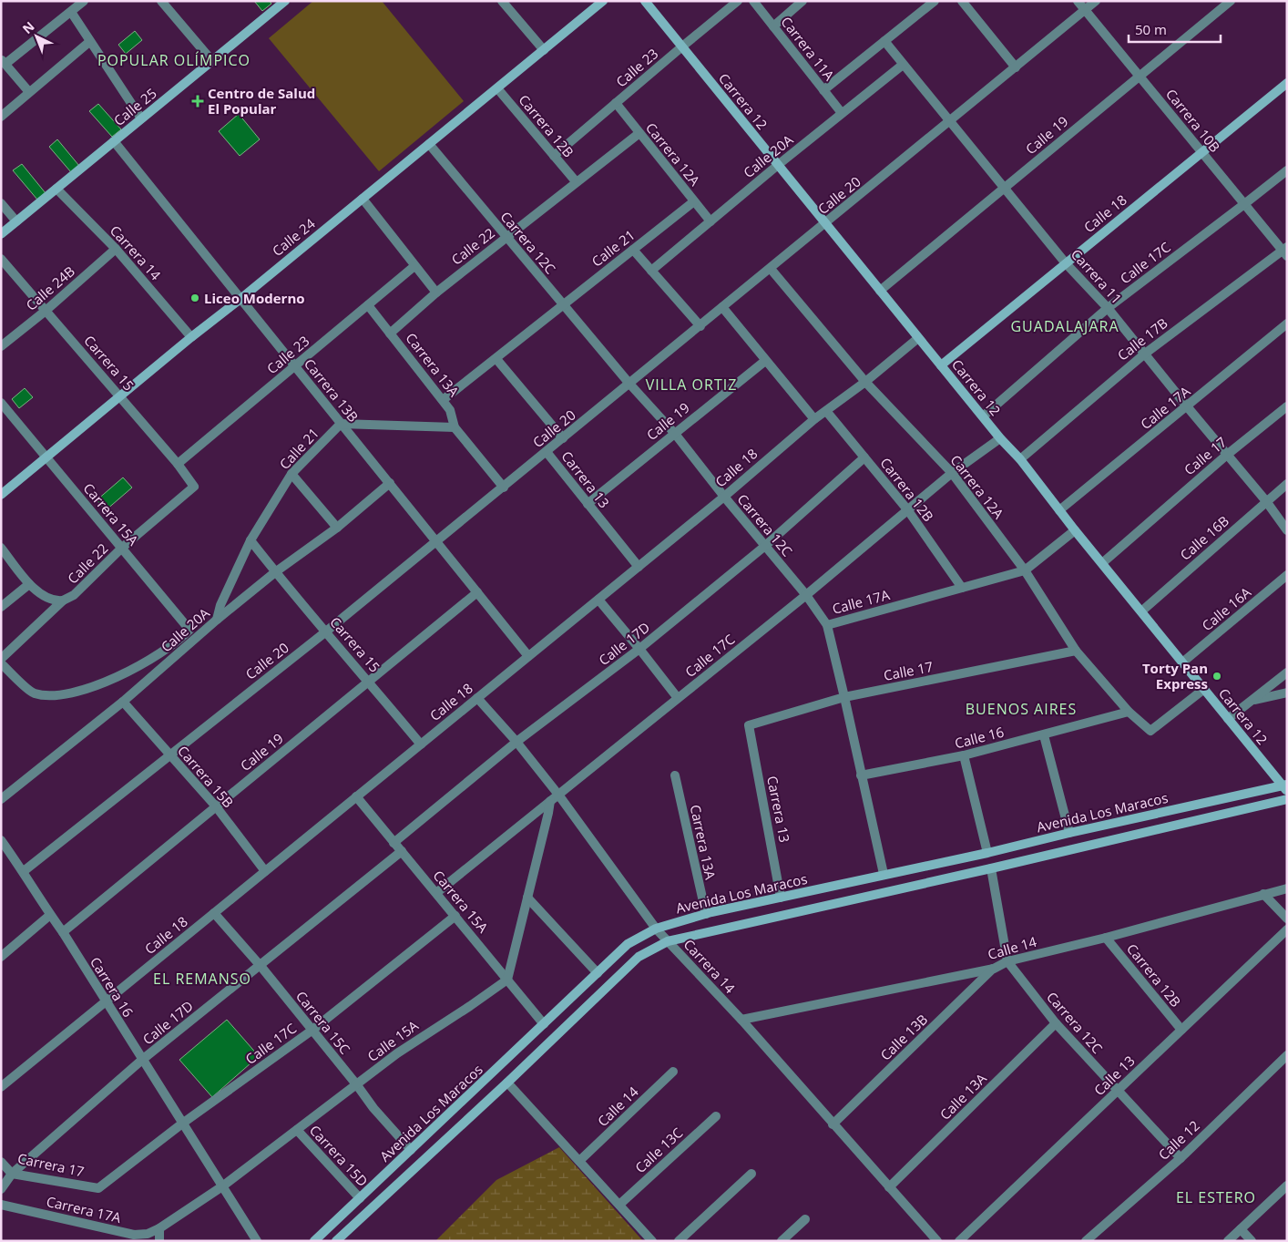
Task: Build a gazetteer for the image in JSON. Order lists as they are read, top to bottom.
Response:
{
  "streets": {
    "street": [
      "Carrera 11A",
      "Calle 23",
      "Carrera 12",
      "Calle 25",
      "Carrera 10B",
      "Carrera 12B",
      "Calle 19",
      "Carrera 12A",
      "Calle 20A",
      "Calle 20",
      "Calle 18",
      "Calle 24",
      "Carrera 12C",
      "Calle 22",
      "Calle 21",
      "Carrera 14",
      "Calle 17C",
      "Carrera 11",
      "Calle 24B",
      "Calle 17B",
      "Carrera 15",
      "Carrera 13A",
      "Carrera 13B",
      "Calle 17A",
      "Calle 17",
      "Carrera 13",
      "Carrera 15A",
      "Calle 16B",
      "Calle 16A",
      "Calle 17D",
      "Calle 16",
      "Carrera 15B",
      "Avenida Los Maracos",
      "Calle 14",
      "Carrera 16",
      "Carrera 15C",
      "Calle 13B",
      "Calle 15A",
      "Calle 13",
      "Calle 13A",
      "Calle 12",
      "Calle 13C",
      "Carrera 15D",
      "Carrera 17",
      "Carrera 17A"
    ]
  },
  "crossings": [
    ["Carrera 11A", "Calle 20A"],
    ["Calle 23", "Carrera 12"],
    ["Calle 23", "Carrera 12B"],
    ["Calle 23", "Carrera 12A"],
    ["Calle 23", "Carrera 15"],
    ["Calle 23", "Carrera 13A"],
    ["Calle 23", "Carrera 13B"],
    ["Carrera 12", "Calle 19"],
    ["Carrera 12", "Carrera 12A"],
    ["Carrera 12", "Calle 20A"],
    ["Carrera 12", "Calle 20"],
    ["Carrera 12", "Calle 18"],
    ["Carrera 12", "Calle 17C"],
    ["Carrera 12", "Calle 17B"],
    ["Carrera 12", "Calle 17A"],
    ["Carrera 12", "Calle 17"],
    ["Carrera 12", "Calle 16B"],
    ["Carrera 12", "Calle 16A"],
    ["Carrera 12", "Avenida Los Maracos"],
    ["Calle 25", "Carrera 14"],
    ["Calle 25", "Carrera 13B"],
    ["Carrera 10B", "Calle 19"],
    ["Carrera 10B", "Calle 20"],
    ["Carrera 10B", "Calle 18"],
    ["Carrera 10B", "Calle 17C"],
    ["Carrera 10B", "Calle 17B"],
    ["Carrera 12B", "Calle 18"],
    ["Carrera 12B", "Calle 24"],
    ["Carrera 12B", "Calle 22"],
    ["Carrera 12B", "Calle 17C"],
    ["Carrera 12B", "Calle 17A"],
    ["Carrera 12B", "Calle 17D"],
    ["Carrera 12B", "Calle 14"],
    ["Carrera 12B", "Calle 13"],
    ["Calle 19", "Carrera 12C"],
    ["Calle 19", "Carrera 11"],
    ["Calle 19", "Carrera 15"],
    ["Calle 19", "Carrera 13B"],
    ["Calle 19", "Carrera 13"],
    ["Calle 19", "Carrera 15B"],
    ["Calle 19", "Carrera 16"],
    ["Carrera 12A", "Calle 20A"],
    ["Carrera 12A", "Calle 20"],
    ["Carrera 12A", "Calle 18"],
    ["Carrera 12A", "Calle 22"],
    ["Carrera 12A", "Calle 21"],
    ["Carrera 12A", "Calle 17C"],
    ["Carrera 12A", "Calle 17A"],
    ["Carrera 12A", "Calle 17"],
    ["Carrera 12A", "Calle 16"],
    ["Calle 20A", "Calle 21"],
    ["Calle 20A", "Carrera 11"],
    ["Calle 20A", "Carrera 15"],
    ["Calle 20A", "Carrera 13B"],
    ["Calle 20A", "Carrera 15B"],
    ["Calle 20", "Carrera 12C"],
    ["Calle 20", "Carrera 11"],
    ["Calle 20", "Carrera 15"],
    ["Calle 20", "Carrera 13A"],
    ["Calle 20", "Carrera 13B"],
    ["Calle 20", "Carrera 13"],
    ["Calle 20", "Carrera 15B"],
    ["Calle 20", "Carrera 16"],
    ["Calle 18", "Carrera 12C"],
    ["Calle 18", "Carrera 14"],
    ["Calle 18", "Carrera 11"],
    ["Calle 18", "Carrera 15"],
    ["Calle 18", "Carrera 13B"],
    ["Calle 18", "Carrera 13"],
    ["Calle 18", "Carrera 15A"],
    ["Calle 18", "Carrera 15B"],
    ["Calle 18", "Carrera 16"],
    ["Calle 18", "Carrera 15C"],
    ["Calle 24", "Carrera 12C"],
    ["Calle 24", "Carrera 14"],
    ["Calle 24", "Carrera 15"],
    ["Calle 24", "Carrera 13B"],
    ["Calle 24", "Carrera 15A"],
    ["Carrera 12C", "Calle 22"],
    ["Carrera 12C", "Calle 21"],
    ["Carrera 12C", "Calle 17C"],
    ["Carrera 12C", "Calle 17A"],
    ["Carrera 12C", "Calle 17"],
    ["Carrera 12C", "Calle 17D"],
    ["Carrera 12C", "Calle 16"],
    ["Carrera 12C", "Avenida Los Maracos"],
    ["Carrera 12C", "Calle 14"],
    ["Carrera 12C", "Calle 13"],
    ["Carrera 12C", "Calle 13A"],
    ["Carrera 12C", "Calle 12"],
    ["Calle 22", "Carrera 15"],
    ["Calle 22", "Carrera 13A"],
    ["Calle 22", "Carrera 15A"],
    ["Calle 21", "Carrera 15"],
    ["Calle 21", "Carrera 13A"],
    ["Calle 21", "Carrera 13B"],
    ["Calle 21", "Carrera 13"],
    ["Carrera 14", "Calle 17C"],
    ["Carrera 14", "Calle 24B"],
    ["Carrera 14", "Calle 17D"],
    ["Carrera 14", "Avenida Los Maracos"],
    ["Carrera 14", "Calle 14"],
    ["Carrera 14", "Calle 13B"],
    ["Carrera 14", "Calle 13A"],
    ["Calle 17C", "Carrera 11"],
    ["Calle 17C", "Carrera 15A"],
    ["Calle 17C", "Carrera 16"],
    ["Calle 17C", "Carrera 15C"],
    ["Calle 17C", "Carrera 17"],
    ["Carrera 11", "Calle 17B"],
    ["Carrera 11", "Calle 17A"],
    ["Carrera 11", "Calle 17"],
    ["Carrera 11", "Calle 16B"],
    ["Calle 24B", "Carrera 15"],
    ["Carrera 13A", "Avenida Los Maracos"],
    ["Calle 17", "Carrera 13"],
    ["Carrera 13", "Avenida Los Maracos"],
    ["Carrera 15A", "Calle 17D"],
    ["Carrera 15A", "Avenida Los Maracos"],
    ["Carrera 15A", "Calle 15A"],
    ["Calle 17D", "Carrera 16"],
    ["Calle 17D", "Carrera 15C"],
    ["Calle 17D", "Carrera 17"],
    ["Avenida Los Maracos", "Carrera 15C"],
    ["Avenida Los Maracos", "Carrera 15D"],
    ["Calle 14", "Calle 13B"],
    ["Carrera 16", "Calle 15A"],
    ["Carrera 15C", "Calle 15A"],
    ["Calle 15A", "Carrera 15D"],
    ["Calle 15A", "Carrera 17A"]
  ],
  "districts": [
    "POPULAR OLÍMPICO",
    "GUADALAJARA",
    "VILLA ORTIZ",
    "BUENOS AIRES",
    "EL REMANSO",
    "EL ESTERO"
  ],
  "places": {
    "health": ["Centro de Salud El Popular"],
    "other": ["Liceo Moderno", "Torty Pan Express"]
  },
  "scale_bar": "50 m",
  "north": "top left"
}
